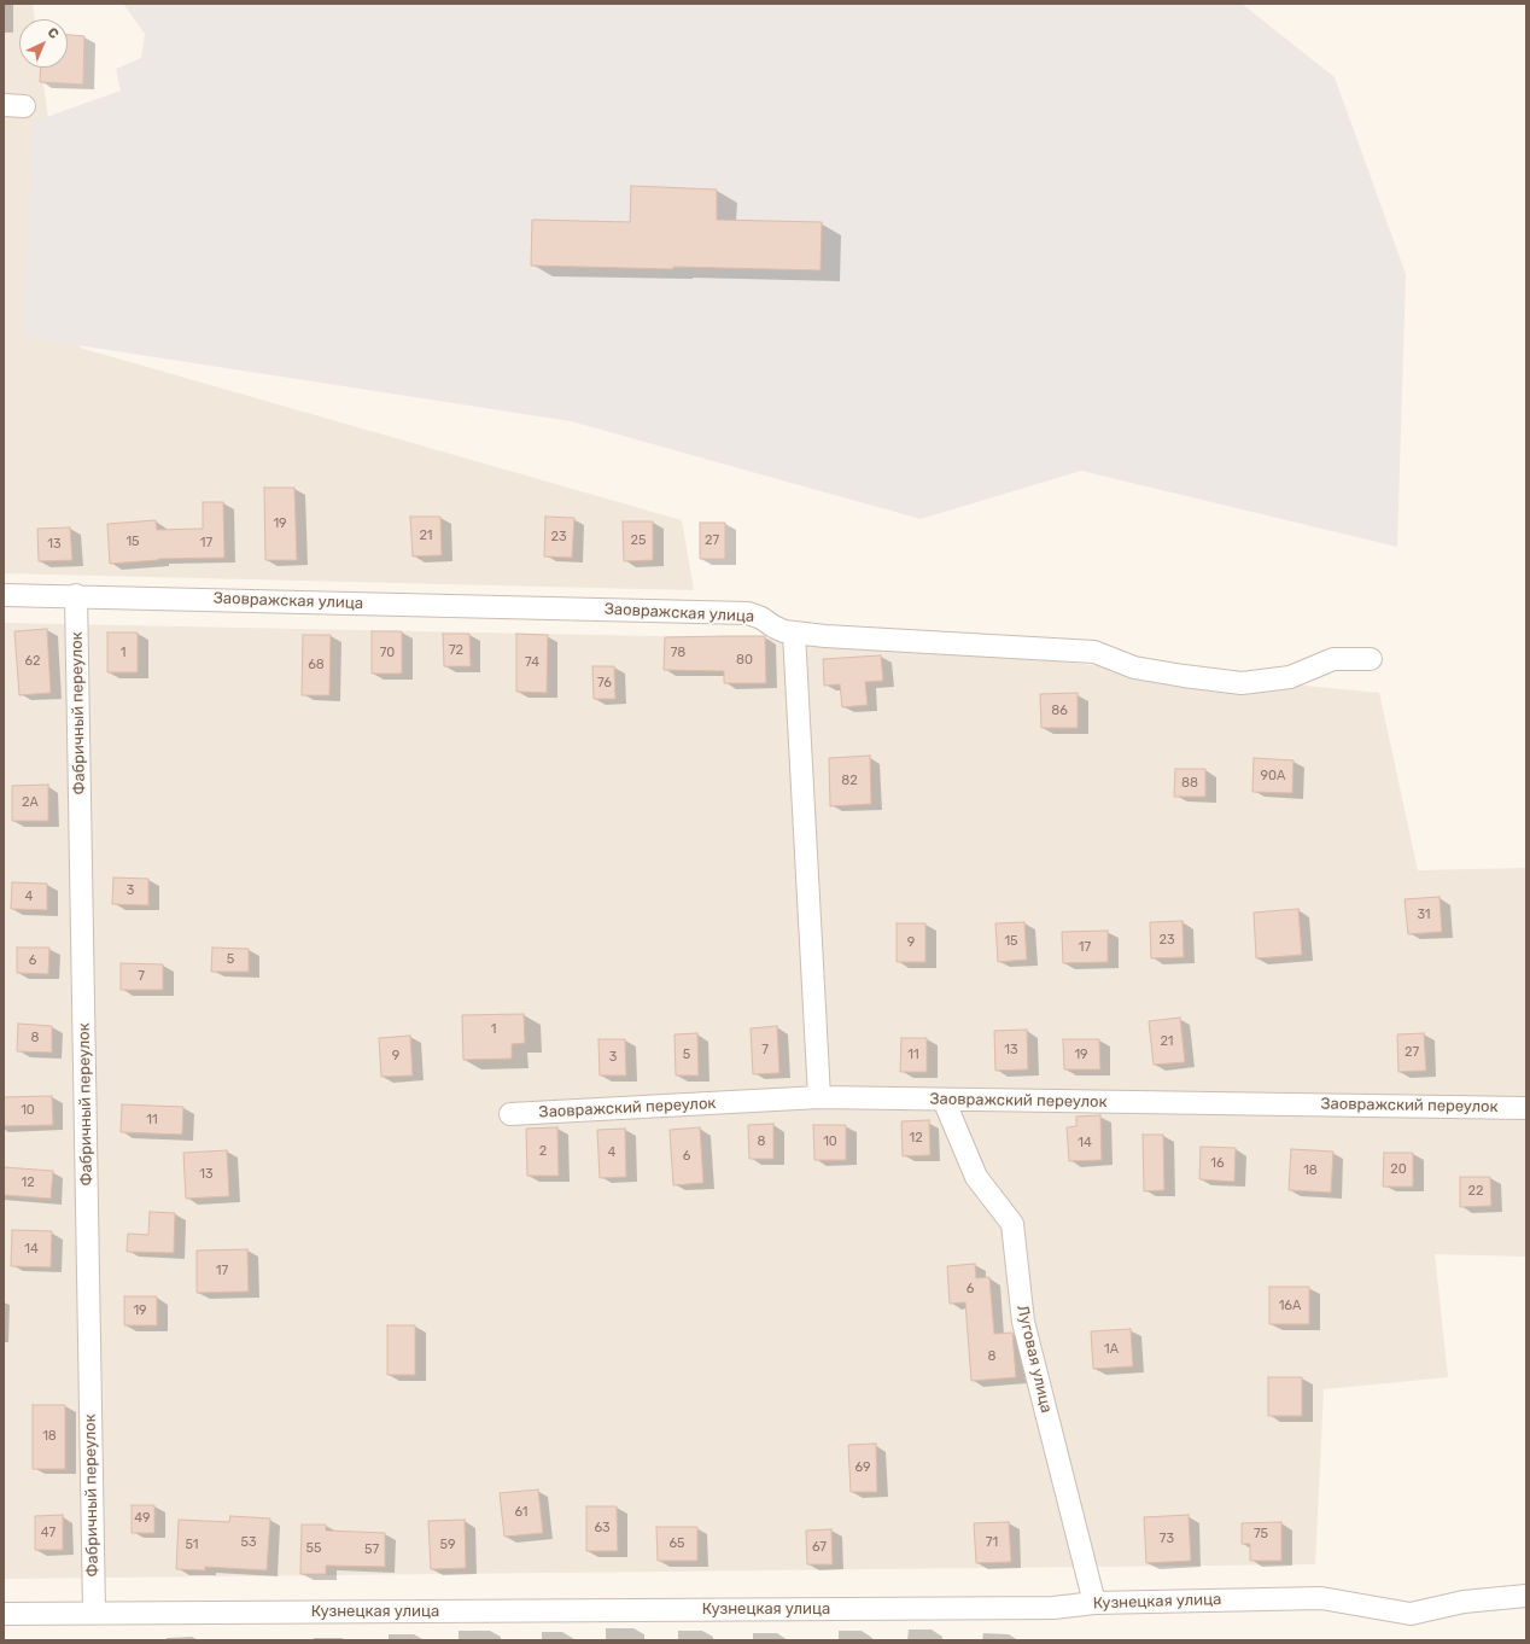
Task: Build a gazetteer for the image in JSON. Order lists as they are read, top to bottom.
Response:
{
  "streets": {
    "street": [
      "Заовражская улица",
      "Фабричный переулок",
      "Заовражский переулок",
      "Луговая улица",
      "Кузнецкая улица"
    ]
  },
  "crossings": [
    ["Заовражская улица", "Фабричный переулок"],
    ["Фабричный переулок", "Кузнецкая улица"],
    ["Заовражский переулок", "Луговая улица"],
    ["Луговая улица", "Кузнецкая улица"]
  ],
  "house_numbers": [
    "19",
    "21",
    "23",
    "25",
    "27",
    "15",
    "17",
    "13",
    "72",
    "1",
    "70",
    "78",
    "80",
    "62",
    "74",
    "68",
    "76",
    "86",
    "90А",
    "82",
    "88",
    "2А",
    "3",
    "4",
    "31",
    "23",
    "15",
    "9",
    "17",
    "5",
    "6",
    "7",
    "1",
    "8",
    "21",
    "7",
    "13",
    "27",
    "5",
    "11",
    "19",
    "9",
    "3",
    "10",
    "11",
    "12",
    "8",
    "10",
    "14",
    "2",
    "4",
    "6",
    "16",
    "20",
    "18",
    "13",
    "12",
    "22",
    "14",
    "17",
    "6",
    "16А",
    "19",
    "1А",
    "8",
    "18",
    "69",
    "61",
    "49",
    "63",
    "47",
    "75",
    "73",
    "53",
    "71",
    "65",
    "51",
    "59",
    "67",
    "55",
    "57"
  ],
  "north": "top right"
}
